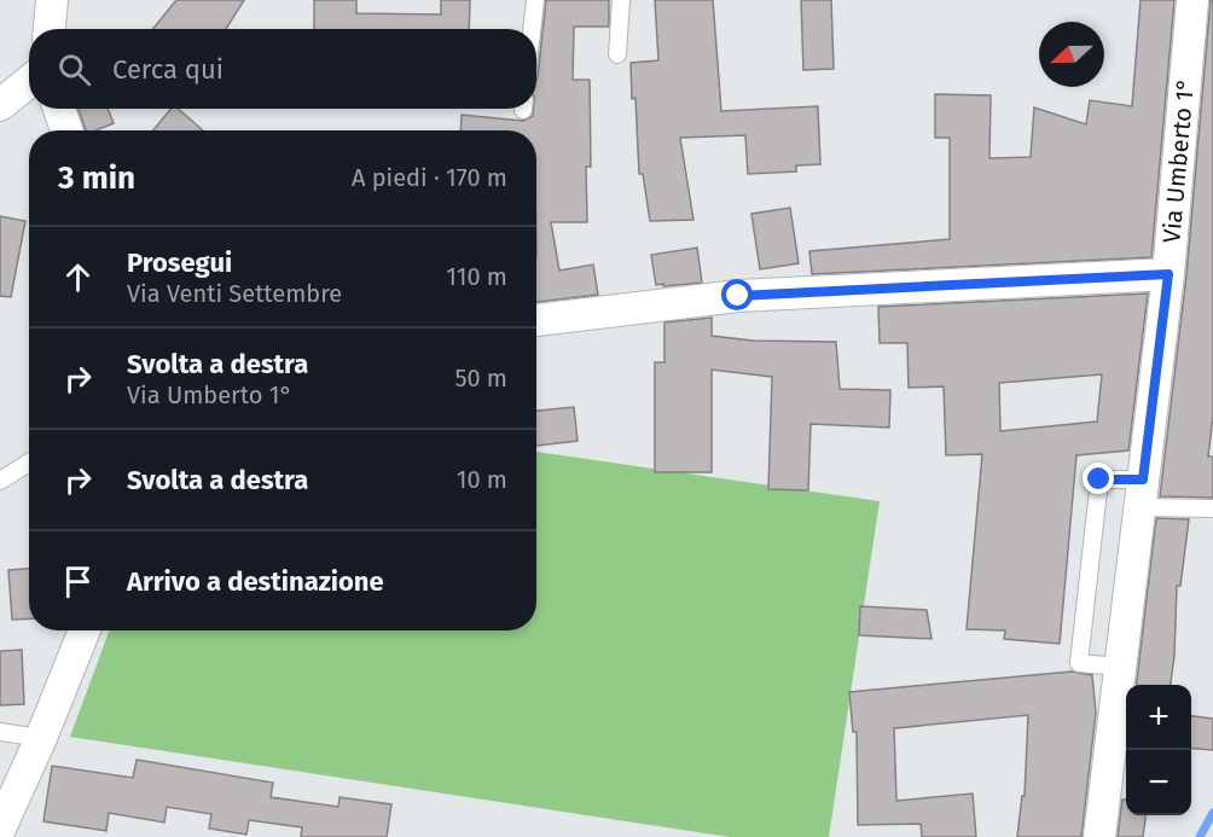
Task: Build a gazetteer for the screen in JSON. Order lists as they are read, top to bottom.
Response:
{
  "streets": {
    "street": ["Via Umberto 1°"]
  },
  "north": "left",
  "page": {
    "search": "Cerca qui",
    "heading": ["3 min", "A piedi · 170 m"],
    "list": [
      ["Prosegui", "Via Venti Settembre", "110 m"],
      ["Svolta a destra", "Via Umberto 1°", "50 m"],
      ["Svolta a destra", "10 m"],
      "Arrivo a destinazione"
    ],
    "map_buttons": ["+", "−"]
  }
}
